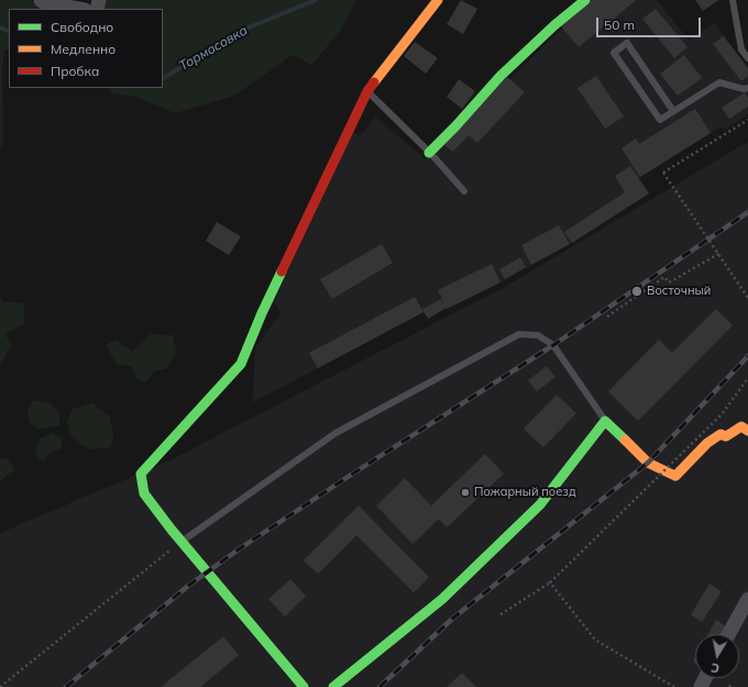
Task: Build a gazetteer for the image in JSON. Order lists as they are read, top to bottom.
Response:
{
  "water": ["Тормосовка"],
  "places": ["Восточный", "Пожарный поезд"],
  "legend": ["Свободно", "Медленно", "Пробка"],
  "scale_bar": "50 m",
  "north": "bottom"
}
